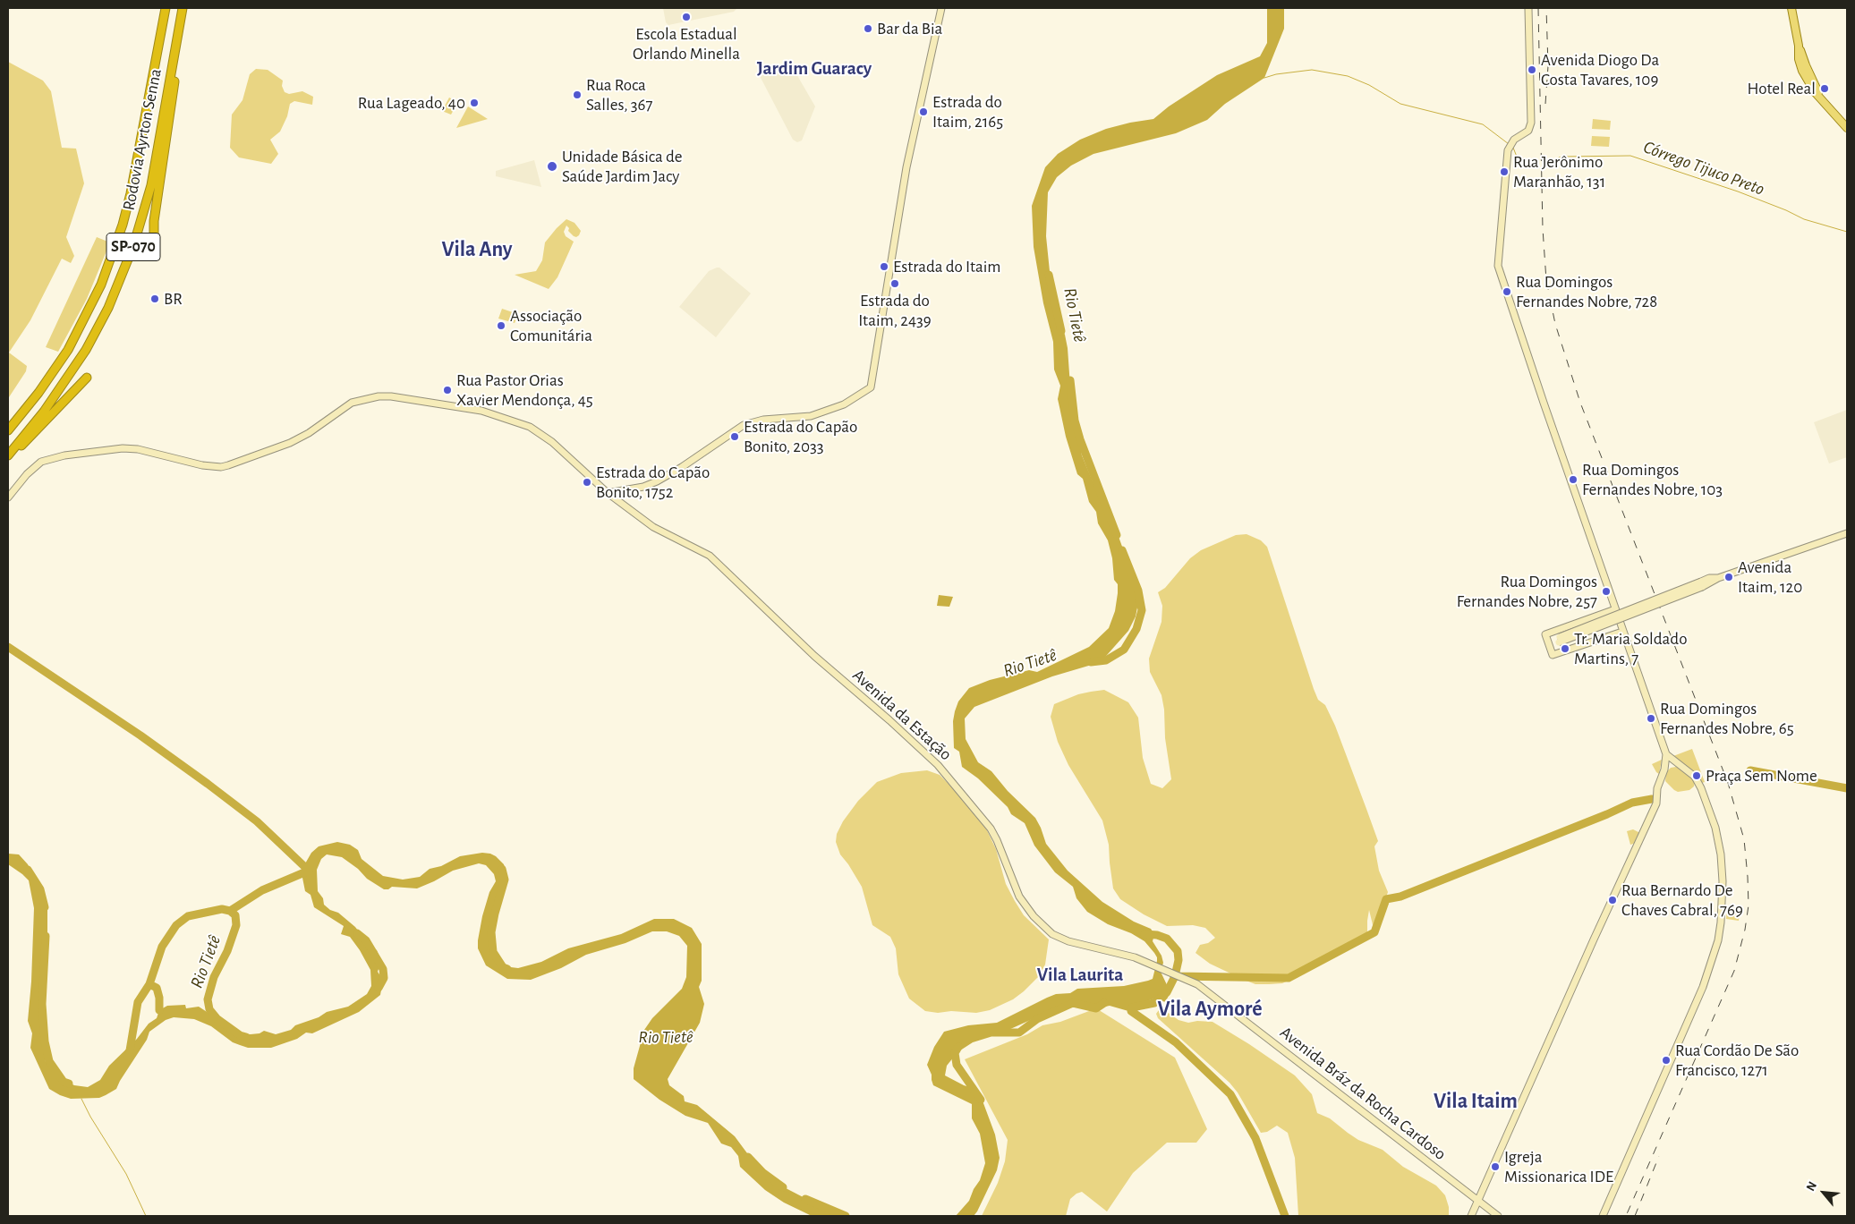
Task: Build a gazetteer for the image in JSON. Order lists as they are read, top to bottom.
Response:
{
  "streets": {
    "highway": ["Rodovia Ayrton Senna", "SP-070"],
    "street": ["Avenida da Estação", "Avenida Bráz da Rocha Cardoso"]
  },
  "crossings": [
    ["Avenida da Estação", "Avenida Bráz da Rocha Cardoso"]
  ],
  "districts": [
    "Jardim Guaracy",
    "Vila Any",
    "Vila Laurita",
    "Vila Aymoré",
    "Vila Itaim"
  ],
  "water": ["Córrego Tijuco Preto", "Rio Tietê"],
  "places": [
    "Escola Estadual Orlando Minella",
    "Bar da Bia",
    "Avenida Diogo Da Costa Tavares, 109",
    "Hotel Real",
    "Rua Roca Salles, 367",
    "Rua Lageado, 40",
    "Estrada do Itaim, 2165",
    "Unidade Básica de Saúde Jardim Jacy",
    "Rua Jerônimo Maranhão, 131",
    "Estrada do Itaim",
    "Estrada do Itaim, 2439",
    "Rua Domingos Fernandes Nobre, 728",
    "BR",
    "Associação Comunitária",
    "Rua Pastor Orias Xavier Mendonça, 45",
    "Estrada do Capão Bonito, 2033",
    "Rua Domingos Fernandes Nobre, 103",
    "Estrada do Capão Bonito, 1752",
    "Avenida Itaim, 120",
    "Rua Domingos Fernandes Nobre, 257",
    "Tr. Maria Soldado Martins, 7",
    "Rua Domingos Fernandes Nobre, 65",
    "Praça Sem Nome",
    "Rua Bernardo De Chaves Cabral, 769",
    "Rua Cordão De São Francisco, 1271",
    "Igreja Missionarica IDE"
  ],
  "north": "top left"
}
